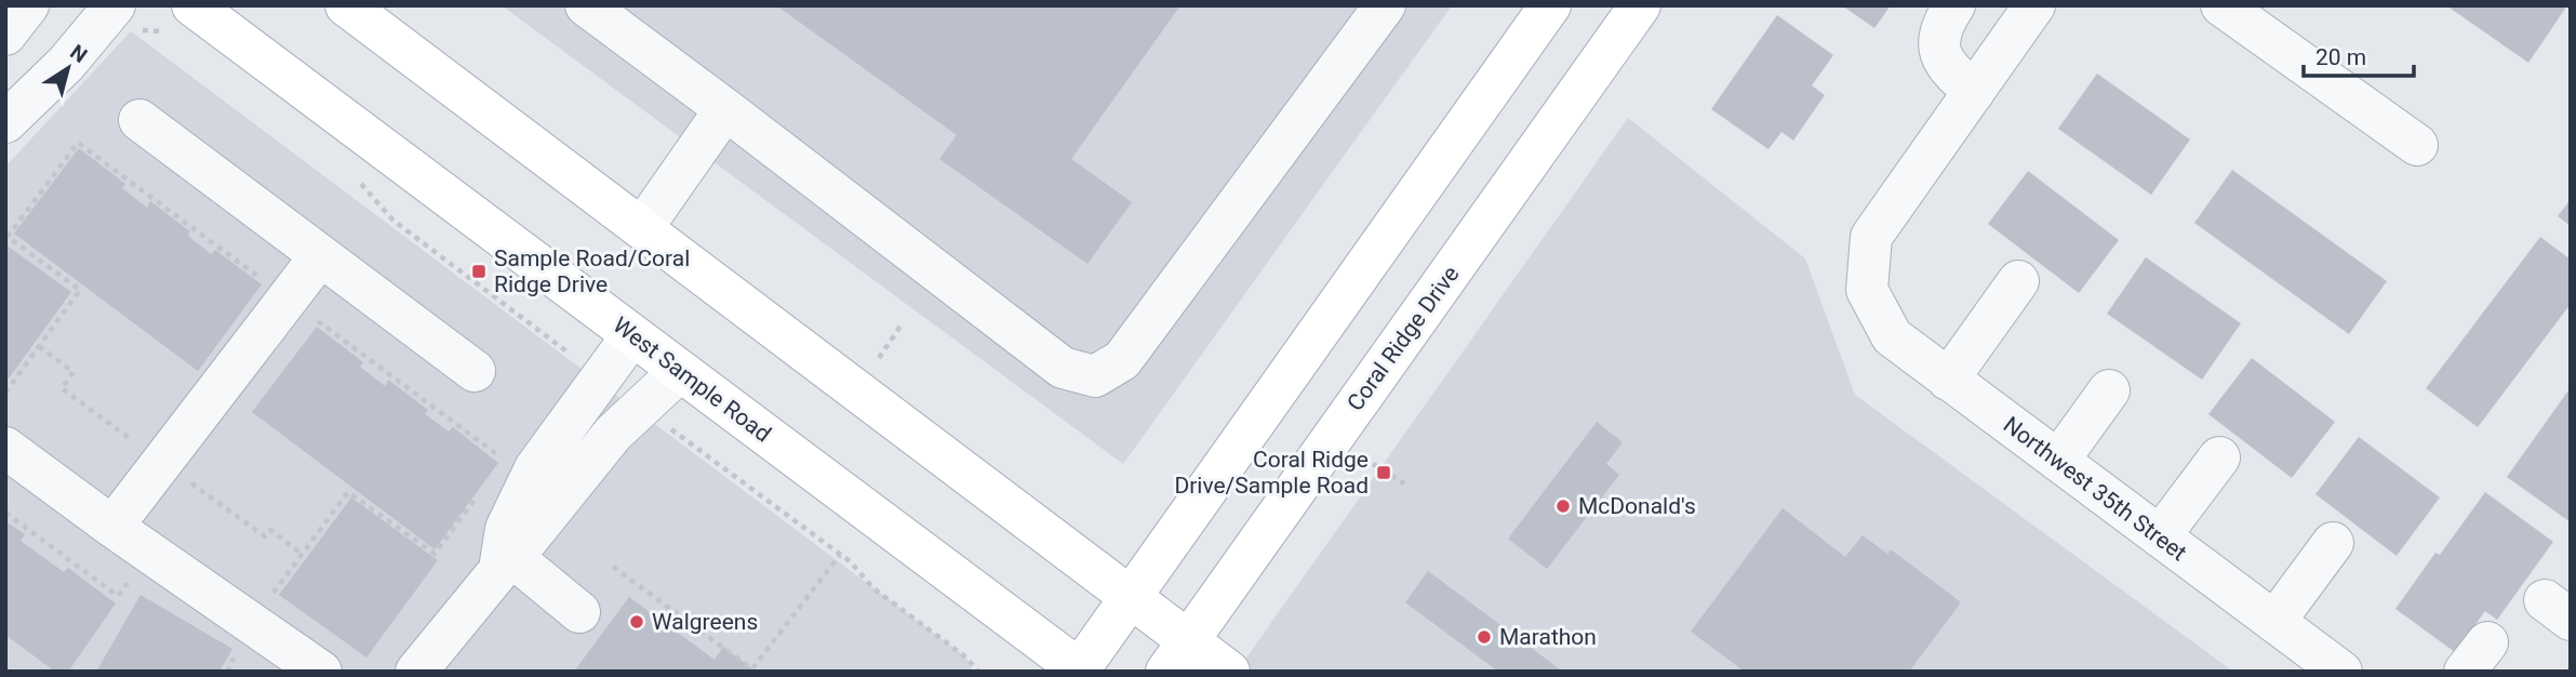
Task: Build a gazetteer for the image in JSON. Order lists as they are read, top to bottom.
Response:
{
  "streets": {
    "main road": ["Coral Ridge Drive", "West Sample Road"],
    "street": ["Northwest 35th Street"]
  },
  "places": {
    "transit": ["Sample Road/Coral Ridge Drive", "Coral Ridge Drive/Sample Road"],
    "other": ["McDonald's", "Walgreens", "Marathon"]
  },
  "scale_bar": "20 m",
  "north": "top right"
}
